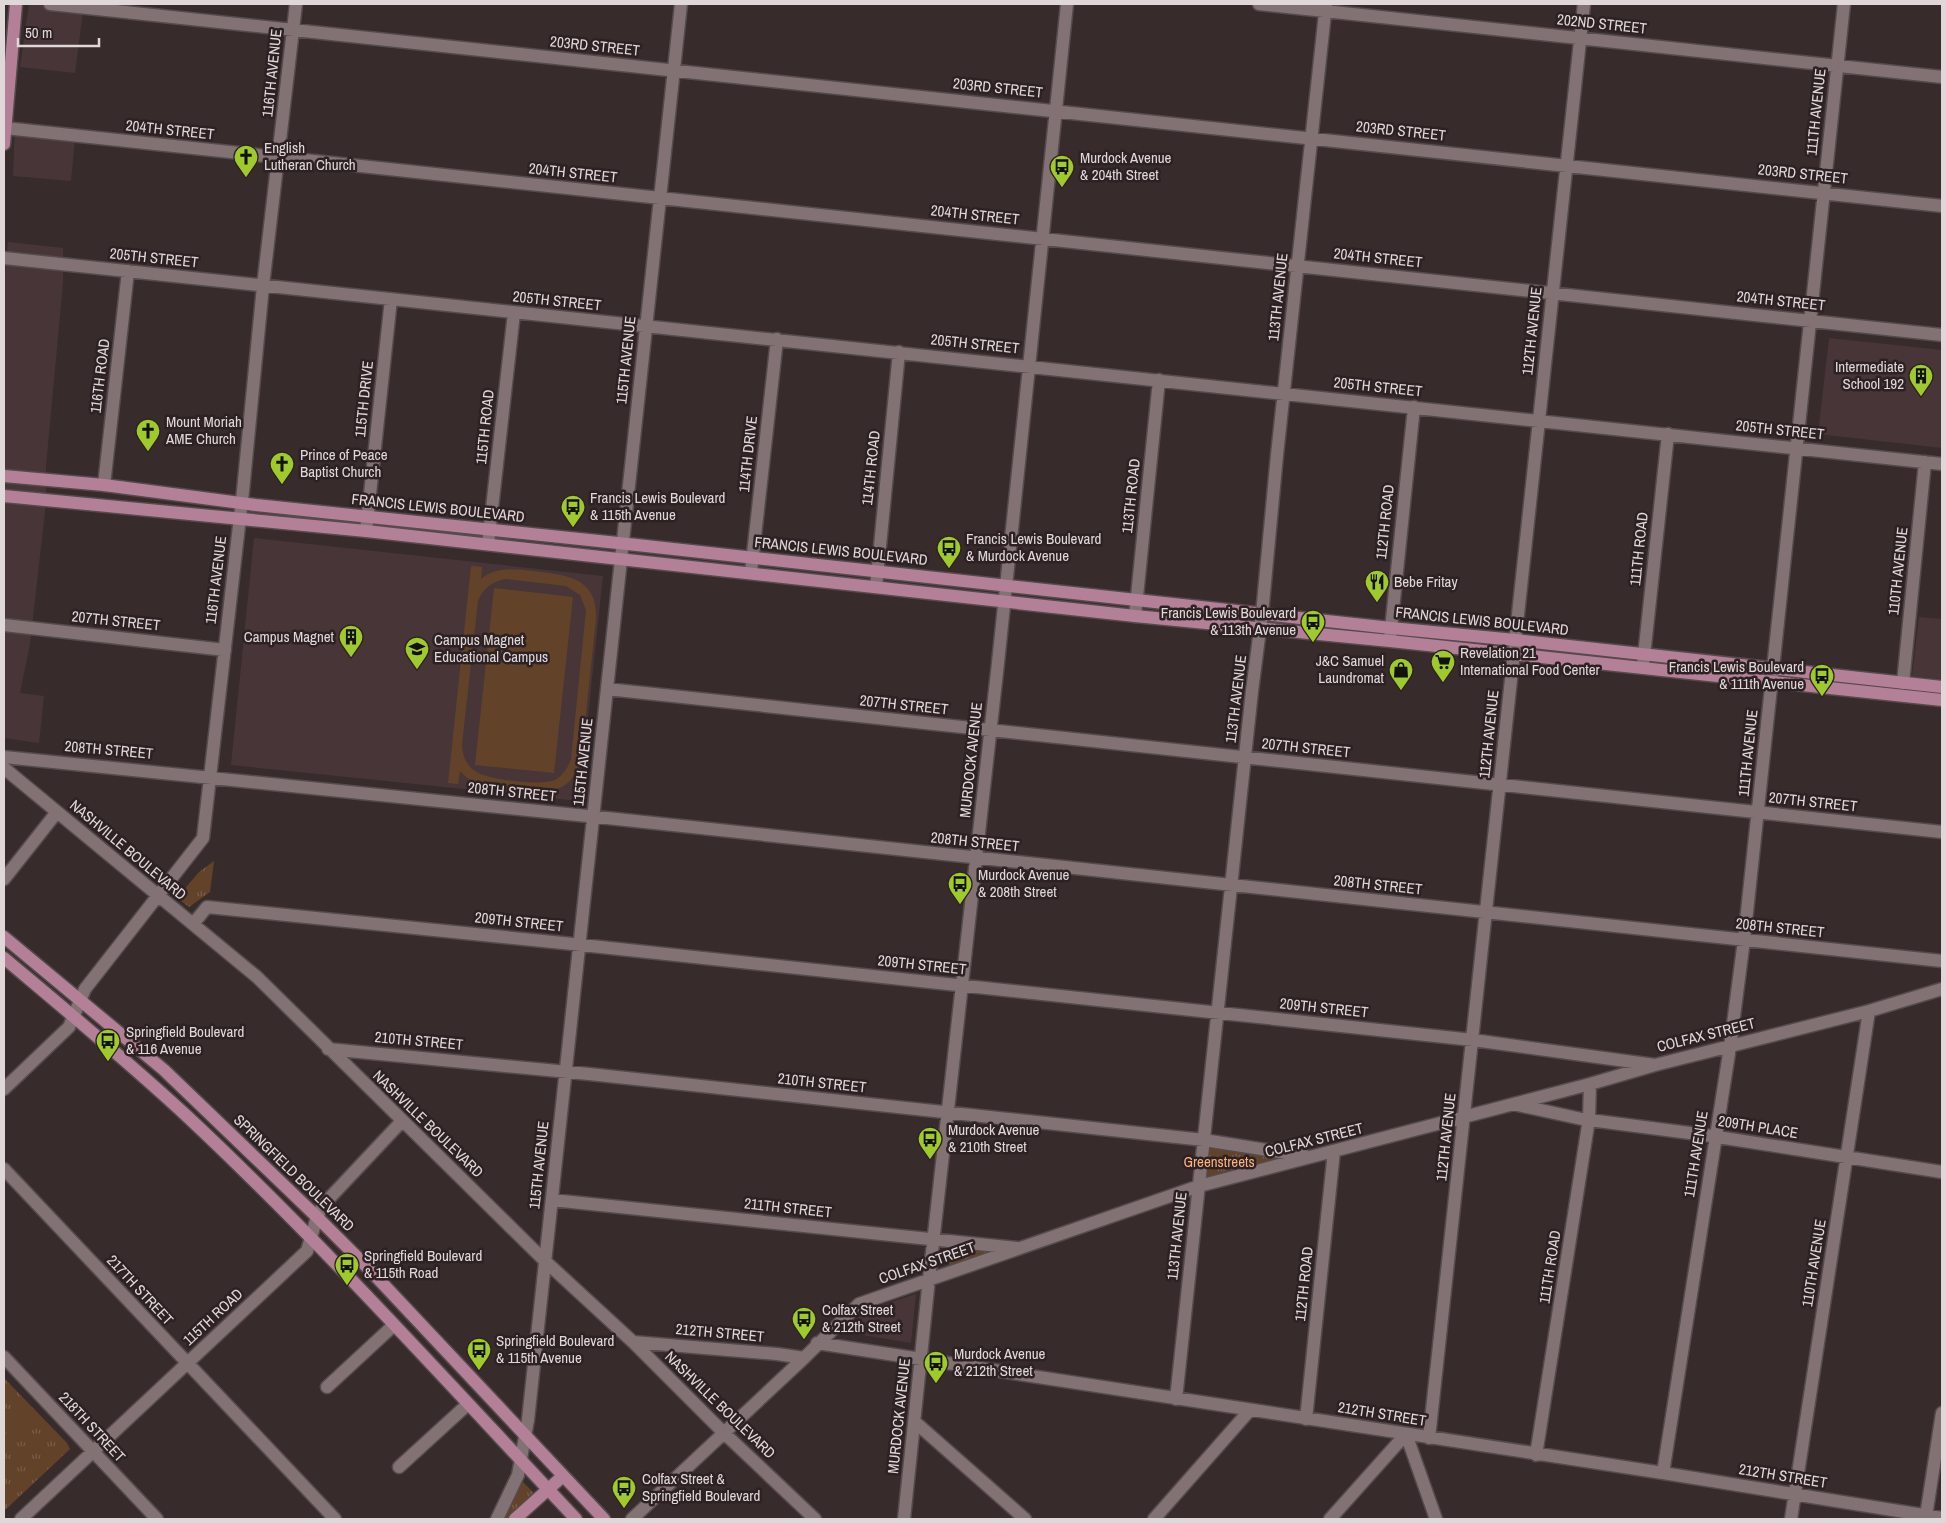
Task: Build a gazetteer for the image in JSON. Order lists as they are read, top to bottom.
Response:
{
  "streets": {
    "main road": ["FRANCIS LEWIS BOULEVARD", "SPRINGFIELD BOULEVARD"],
    "street": [
      "202ND STREET",
      "203RD STREET",
      "116TH AVENUE",
      "111TH AVENUE",
      "204TH STREET",
      "205TH STREET",
      "113TH AVENUE",
      "112TH AVENUE",
      "115TH AVENUE",
      "116TH ROAD",
      "115TH DRIVE",
      "115TH ROAD",
      "114TH DRIVE",
      "114TH ROAD",
      "113TH ROAD",
      "112TH ROAD",
      "111TH ROAD",
      "110TH AVENUE",
      "207TH STREET",
      "208TH STREET",
      "MURDOCK AVENUE",
      "NASHVILLE BOULEVARD",
      "209TH STREET",
      "COLFAX STREET",
      "210TH STREET",
      "209TH PLACE",
      "211TH STREET",
      "217TH STREET",
      "212TH STREET",
      "218TH STREET"
    ]
  },
  "crossings": [
    ["202ND STREET", "111TH AVENUE"],
    ["202ND STREET", "113TH AVENUE"],
    ["202ND STREET", "112TH AVENUE"],
    ["203RD STREET", "116TH AVENUE"],
    ["203RD STREET", "111TH AVENUE"],
    ["203RD STREET", "113TH AVENUE"],
    ["203RD STREET", "112TH AVENUE"],
    ["203RD STREET", "115TH AVENUE"],
    ["203RD STREET", "MURDOCK AVENUE"],
    ["116TH AVENUE", "204TH STREET"],
    ["116TH AVENUE", "205TH STREET"],
    ["116TH AVENUE", "FRANCIS LEWIS BOULEVARD"],
    ["116TH AVENUE", "207TH STREET"],
    ["116TH AVENUE", "208TH STREET"],
    ["116TH AVENUE", "NASHVILLE BOULEVARD"],
    ["116TH AVENUE", "SPRINGFIELD BOULEVARD"],
    ["111TH AVENUE", "204TH STREET"],
    ["111TH AVENUE", "205TH STREET"],
    ["111TH AVENUE", "FRANCIS LEWIS BOULEVARD"],
    ["111TH AVENUE", "207TH STREET"],
    ["111TH AVENUE", "208TH STREET"],
    ["111TH AVENUE", "COLFAX STREET"],
    ["111TH AVENUE", "209TH PLACE"],
    ["111TH AVENUE", "212TH STREET"],
    ["204TH STREET", "113TH AVENUE"],
    ["204TH STREET", "112TH AVENUE"],
    ["204TH STREET", "115TH AVENUE"],
    ["204TH STREET", "MURDOCK AVENUE"],
    ["205TH STREET", "113TH AVENUE"],
    ["205TH STREET", "112TH AVENUE"],
    ["205TH STREET", "115TH AVENUE"],
    ["205TH STREET", "116TH ROAD"],
    ["205TH STREET", "115TH DRIVE"],
    ["205TH STREET", "115TH ROAD"],
    ["205TH STREET", "114TH DRIVE"],
    ["205TH STREET", "114TH ROAD"],
    ["205TH STREET", "113TH ROAD"],
    ["205TH STREET", "112TH ROAD"],
    ["205TH STREET", "111TH ROAD"],
    ["205TH STREET", "110TH AVENUE"],
    ["205TH STREET", "MURDOCK AVENUE"],
    ["113TH AVENUE", "FRANCIS LEWIS BOULEVARD"],
    ["113TH AVENUE", "207TH STREET"],
    ["113TH AVENUE", "208TH STREET"],
    ["113TH AVENUE", "209TH STREET"],
    ["113TH AVENUE", "COLFAX STREET"],
    ["113TH AVENUE", "210TH STREET"],
    ["113TH AVENUE", "212TH STREET"],
    ["112TH AVENUE", "FRANCIS LEWIS BOULEVARD"],
    ["112TH AVENUE", "207TH STREET"],
    ["112TH AVENUE", "208TH STREET"],
    ["112TH AVENUE", "209TH STREET"],
    ["112TH AVENUE", "COLFAX STREET"],
    ["112TH AVENUE", "212TH STREET"],
    ["115TH AVENUE", "FRANCIS LEWIS BOULEVARD"],
    ["115TH AVENUE", "207TH STREET"],
    ["115TH AVENUE", "208TH STREET"],
    ["115TH AVENUE", "NASHVILLE BOULEVARD"],
    ["115TH AVENUE", "209TH STREET"],
    ["115TH AVENUE", "210TH STREET"],
    ["115TH AVENUE", "SPRINGFIELD BOULEVARD"],
    ["115TH AVENUE", "211TH STREET"],
    ["116TH ROAD", "FRANCIS LEWIS BOULEVARD"],
    ["115TH DRIVE", "FRANCIS LEWIS BOULEVARD"],
    ["115TH ROAD", "FRANCIS LEWIS BOULEVARD"],
    ["115TH ROAD", "NASHVILLE BOULEVARD"],
    ["115TH ROAD", "SPRINGFIELD BOULEVARD"],
    ["115TH ROAD", "217TH STREET"],
    ["115TH ROAD", "218TH STREET"],
    ["114TH DRIVE", "FRANCIS LEWIS BOULEVARD"],
    ["114TH ROAD", "FRANCIS LEWIS BOULEVARD"],
    ["113TH ROAD", "FRANCIS LEWIS BOULEVARD"],
    ["FRANCIS LEWIS BOULEVARD", "112TH ROAD"],
    ["FRANCIS LEWIS BOULEVARD", "111TH ROAD"],
    ["FRANCIS LEWIS BOULEVARD", "110TH AVENUE"],
    ["FRANCIS LEWIS BOULEVARD", "MURDOCK AVENUE"],
    ["112TH ROAD", "COLFAX STREET"],
    ["112TH ROAD", "212TH STREET"],
    ["111TH ROAD", "COLFAX STREET"],
    ["111TH ROAD", "209TH PLACE"],
    ["111TH ROAD", "212TH STREET"],
    ["110TH AVENUE", "COLFAX STREET"],
    ["110TH AVENUE", "209TH PLACE"],
    ["110TH AVENUE", "212TH STREET"],
    ["207TH STREET", "MURDOCK AVENUE"],
    ["208TH STREET", "MURDOCK AVENUE"],
    ["MURDOCK AVENUE", "209TH STREET"],
    ["MURDOCK AVENUE", "COLFAX STREET"],
    ["MURDOCK AVENUE", "210TH STREET"],
    ["MURDOCK AVENUE", "211TH STREET"],
    ["MURDOCK AVENUE", "212TH STREET"],
    ["NASHVILLE BOULEVARD", "209TH STREET"],
    ["NASHVILLE BOULEVARD", "COLFAX STREET"],
    ["NASHVILLE BOULEVARD", "210TH STREET"],
    ["NASHVILLE BOULEVARD", "212TH STREET"],
    ["209TH STREET", "COLFAX STREET"],
    ["COLFAX STREET", "210TH STREET"],
    ["COLFAX STREET", "209TH PLACE"],
    ["COLFAX STREET", "211TH STREET"],
    ["COLFAX STREET", "212TH STREET"]
  ],
  "parks": ["Greenstreets"],
  "places": {
    "church": ["English Lutheran Church", "Mount Moriah AME Church", "Prince of Peace Baptist Church"],
    "bus stop": [
      "Murdock Avenue & 204th Street",
      "Francis Lewis Boulevard & 115th Avenue",
      "Francis Lewis Boulevard & Murdock Avenue",
      "Francis Lewis Boulevard & 113th Avenue",
      "Francis Lewis Boulevard & 111th Avenue",
      "Murdock Avenue & 208th Street",
      "Springfield Boulevard & 116 Avenue",
      "Murdock Avenue & 210th Street",
      "Springfield Boulevard & 115th Road",
      "Colfax Street & 212th Street",
      "Springfield Boulevard & 115th Avenue",
      "Murdock Avenue & 212th Street",
      "Colfax Street & Springfield Boulevard"
    ],
    "building": ["Intermediate School 192", "Campus Magnet"],
    "restaurant": ["Bebe Fritay"],
    "school or university": ["Campus Magnet Educational Campus"],
    "supermarket": ["Revelation 21 International Food Center"],
    "shop": ["J&C Samuel Laundromat"]
  },
  "scale_bar": "50 m"
}
